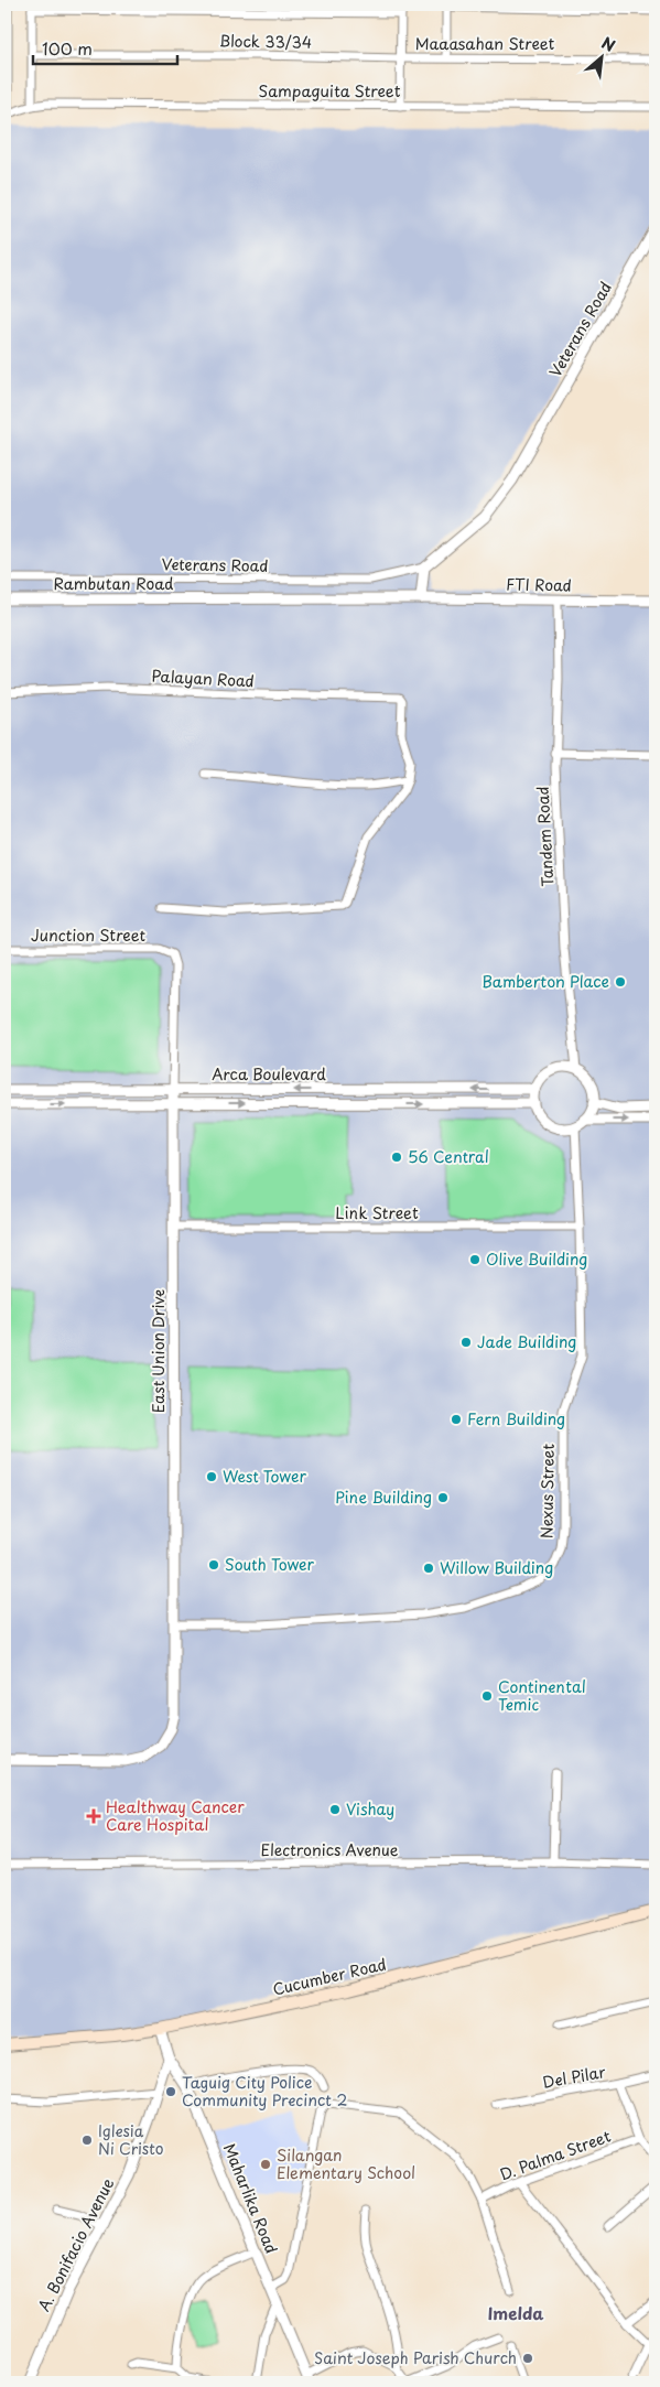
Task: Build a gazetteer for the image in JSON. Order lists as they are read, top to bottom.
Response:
{
  "streets": {
    "main road": ["Cucumber Road"],
    "street": [
      "Block 33/34",
      "Maaasahan Street",
      "Sampaguita Street",
      "Veterans Road",
      "Rambutan Road",
      "FTI Road",
      "Palayan Road",
      "Tandem Road",
      "Junction Street",
      "Arca Boulevard",
      "Link Street",
      "East Union Drive",
      "Nexus Street",
      "Electronics Avenue",
      "Del Pilar",
      "D. Palma Street",
      "Maharlika Road",
      "A. Bonifacio Avenue"
    ]
  },
  "crossings": [
    ["Block 33/34", "Maaasahan Street"],
    ["Rambutan Road", "FTI Road"],
    ["FTI Road", "Tandem Road"],
    ["Tandem Road", "Arca Boulevard"],
    ["Tandem Road", "Nexus Street"],
    ["Junction Street", "East Union Drive"],
    ["Arca Boulevard", "East Union Drive"],
    ["Arca Boulevard", "Nexus Street"],
    ["Link Street", "East Union Drive"],
    ["Link Street", "Nexus Street"],
    ["East Union Drive", "Nexus Street"],
    ["Cucumber Road", "Maharlika Road"],
    ["Maharlika Road", "A. Bonifacio Avenue"]
  ],
  "districts": ["Imelda"],
  "places": {
    "other": [
      "Bamberton Place",
      "56 Central",
      "Olive Building",
      "Jade Building",
      "Fern Building",
      "West Tower",
      "Pine Building",
      "South Tower",
      "Willow Building",
      "Continental Temic",
      "Vishay",
      "Taguig City Police Community Precinct 2",
      "Iglesia Ni Cristo",
      "Silangan Elementary School",
      "Saint Joseph Parish Church"
    ],
    "health": ["Healthway Cancer Care Hospital"]
  },
  "scale_bar": "100 m",
  "north": "top right"
}
